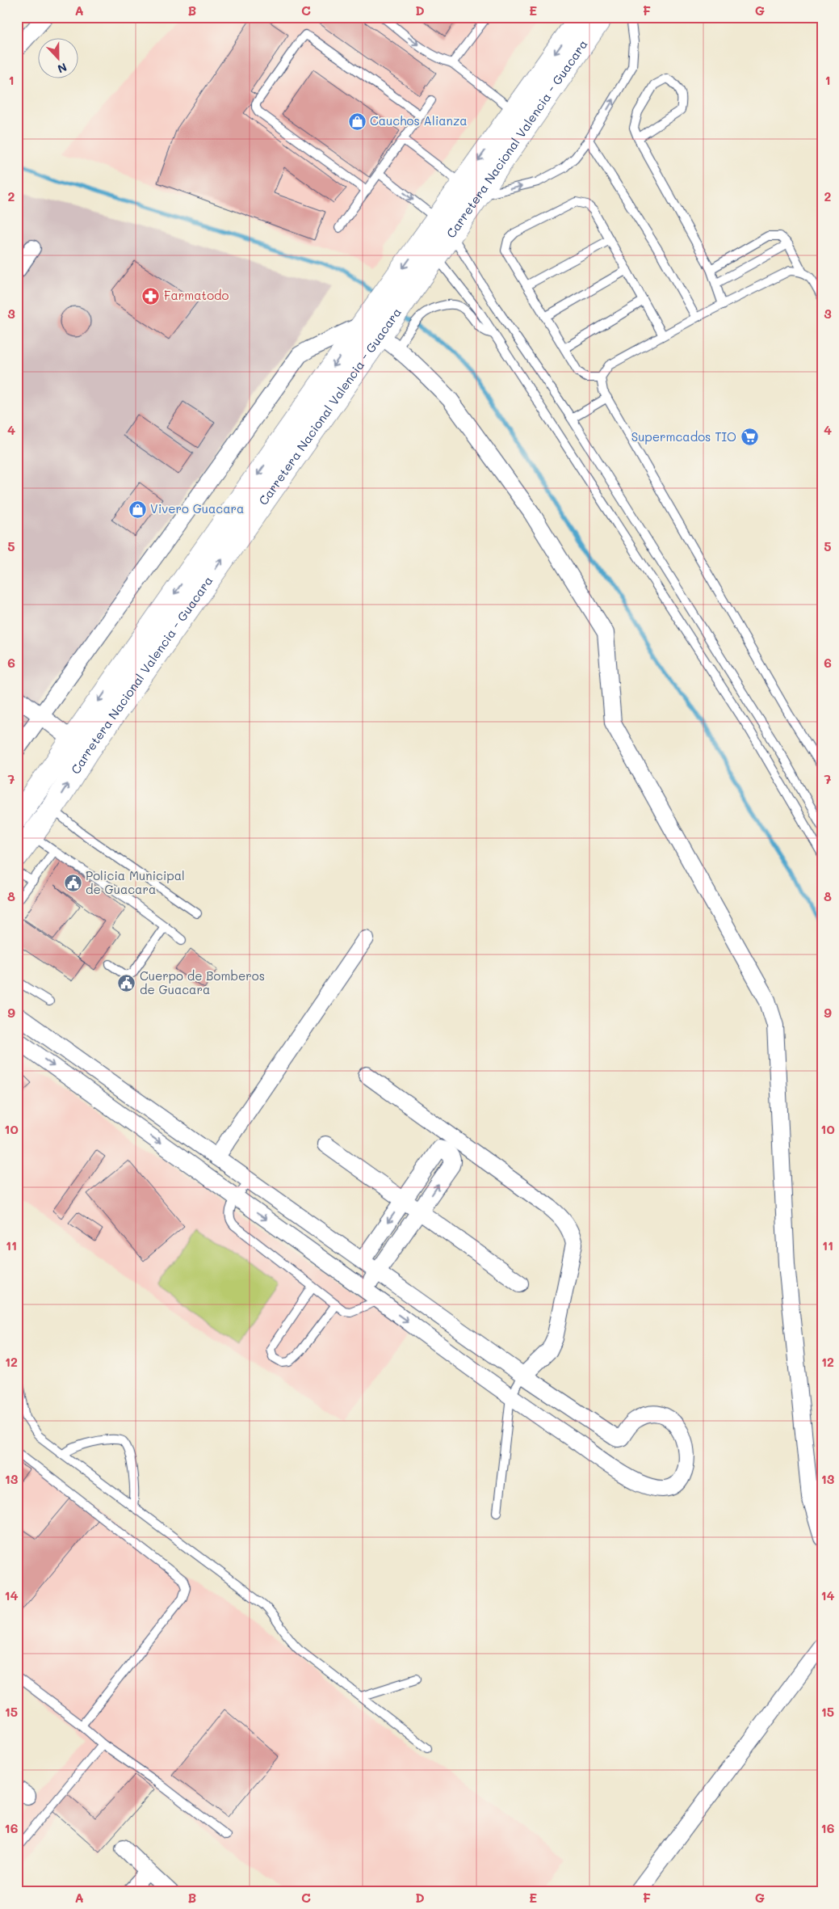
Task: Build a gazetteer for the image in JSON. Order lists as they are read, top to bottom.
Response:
{
  "streets": {
    "main road": ["Carretera Nacional Valencia - Guacara"]
  },
  "places": {
    "shop": ["Cauchos Alianza", "Vivero Guacara"],
    "pharmacy": ["Farmatodo"],
    "supermarket": ["Supermcados TIO"],
    "public building": ["Policia Municipal de Guacara", "Cuerpo de Bomberos de Guacara"]
  },
  "north": "bottom",
  "grid": {
    "columns": [
      "A",
      "B",
      "C",
      "D",
      "E",
      "F",
      "G"
    ],
    "rows": [
      "1",
      "2",
      "3",
      "4",
      "5",
      "6",
      "7",
      "8",
      "9",
      "10",
      "11",
      "12",
      "13",
      "14",
      "15",
      "16"
    ]
  }
}
